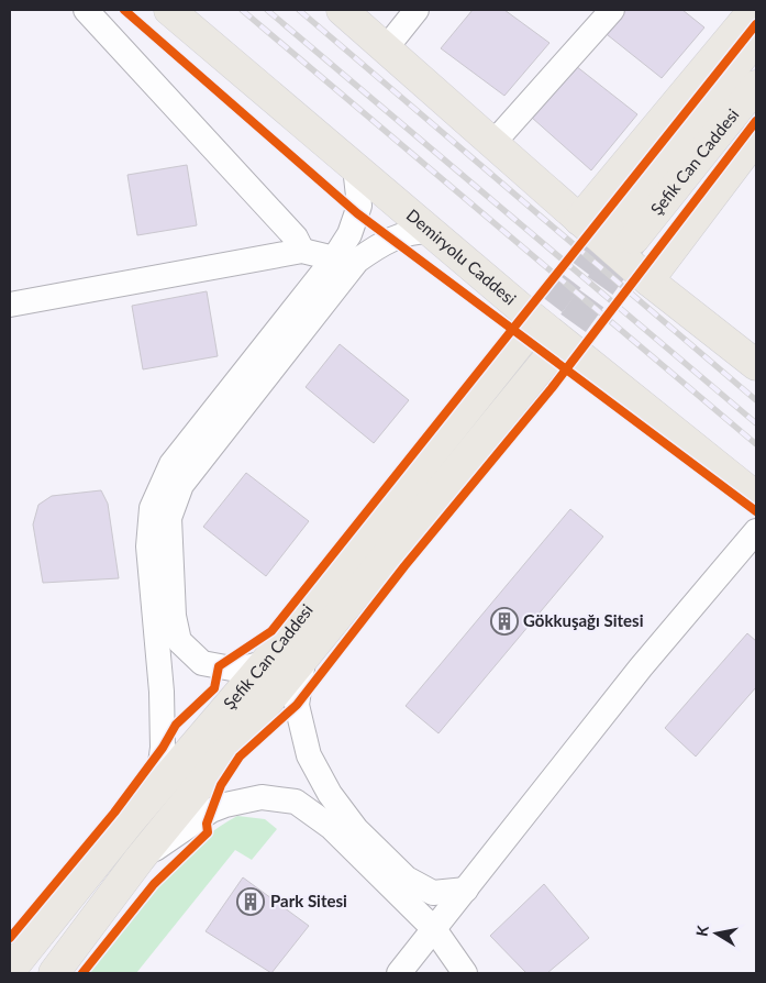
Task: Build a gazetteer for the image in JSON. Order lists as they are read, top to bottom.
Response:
{
  "streets": {
    "main road": ["Şefik Can Caddesi", "Demiryolu Caddesi"]
  },
  "places": {
    "building": ["Gökkuşağı Sitesi", "Park Sitesi"]
  },
  "north": "left"
}
